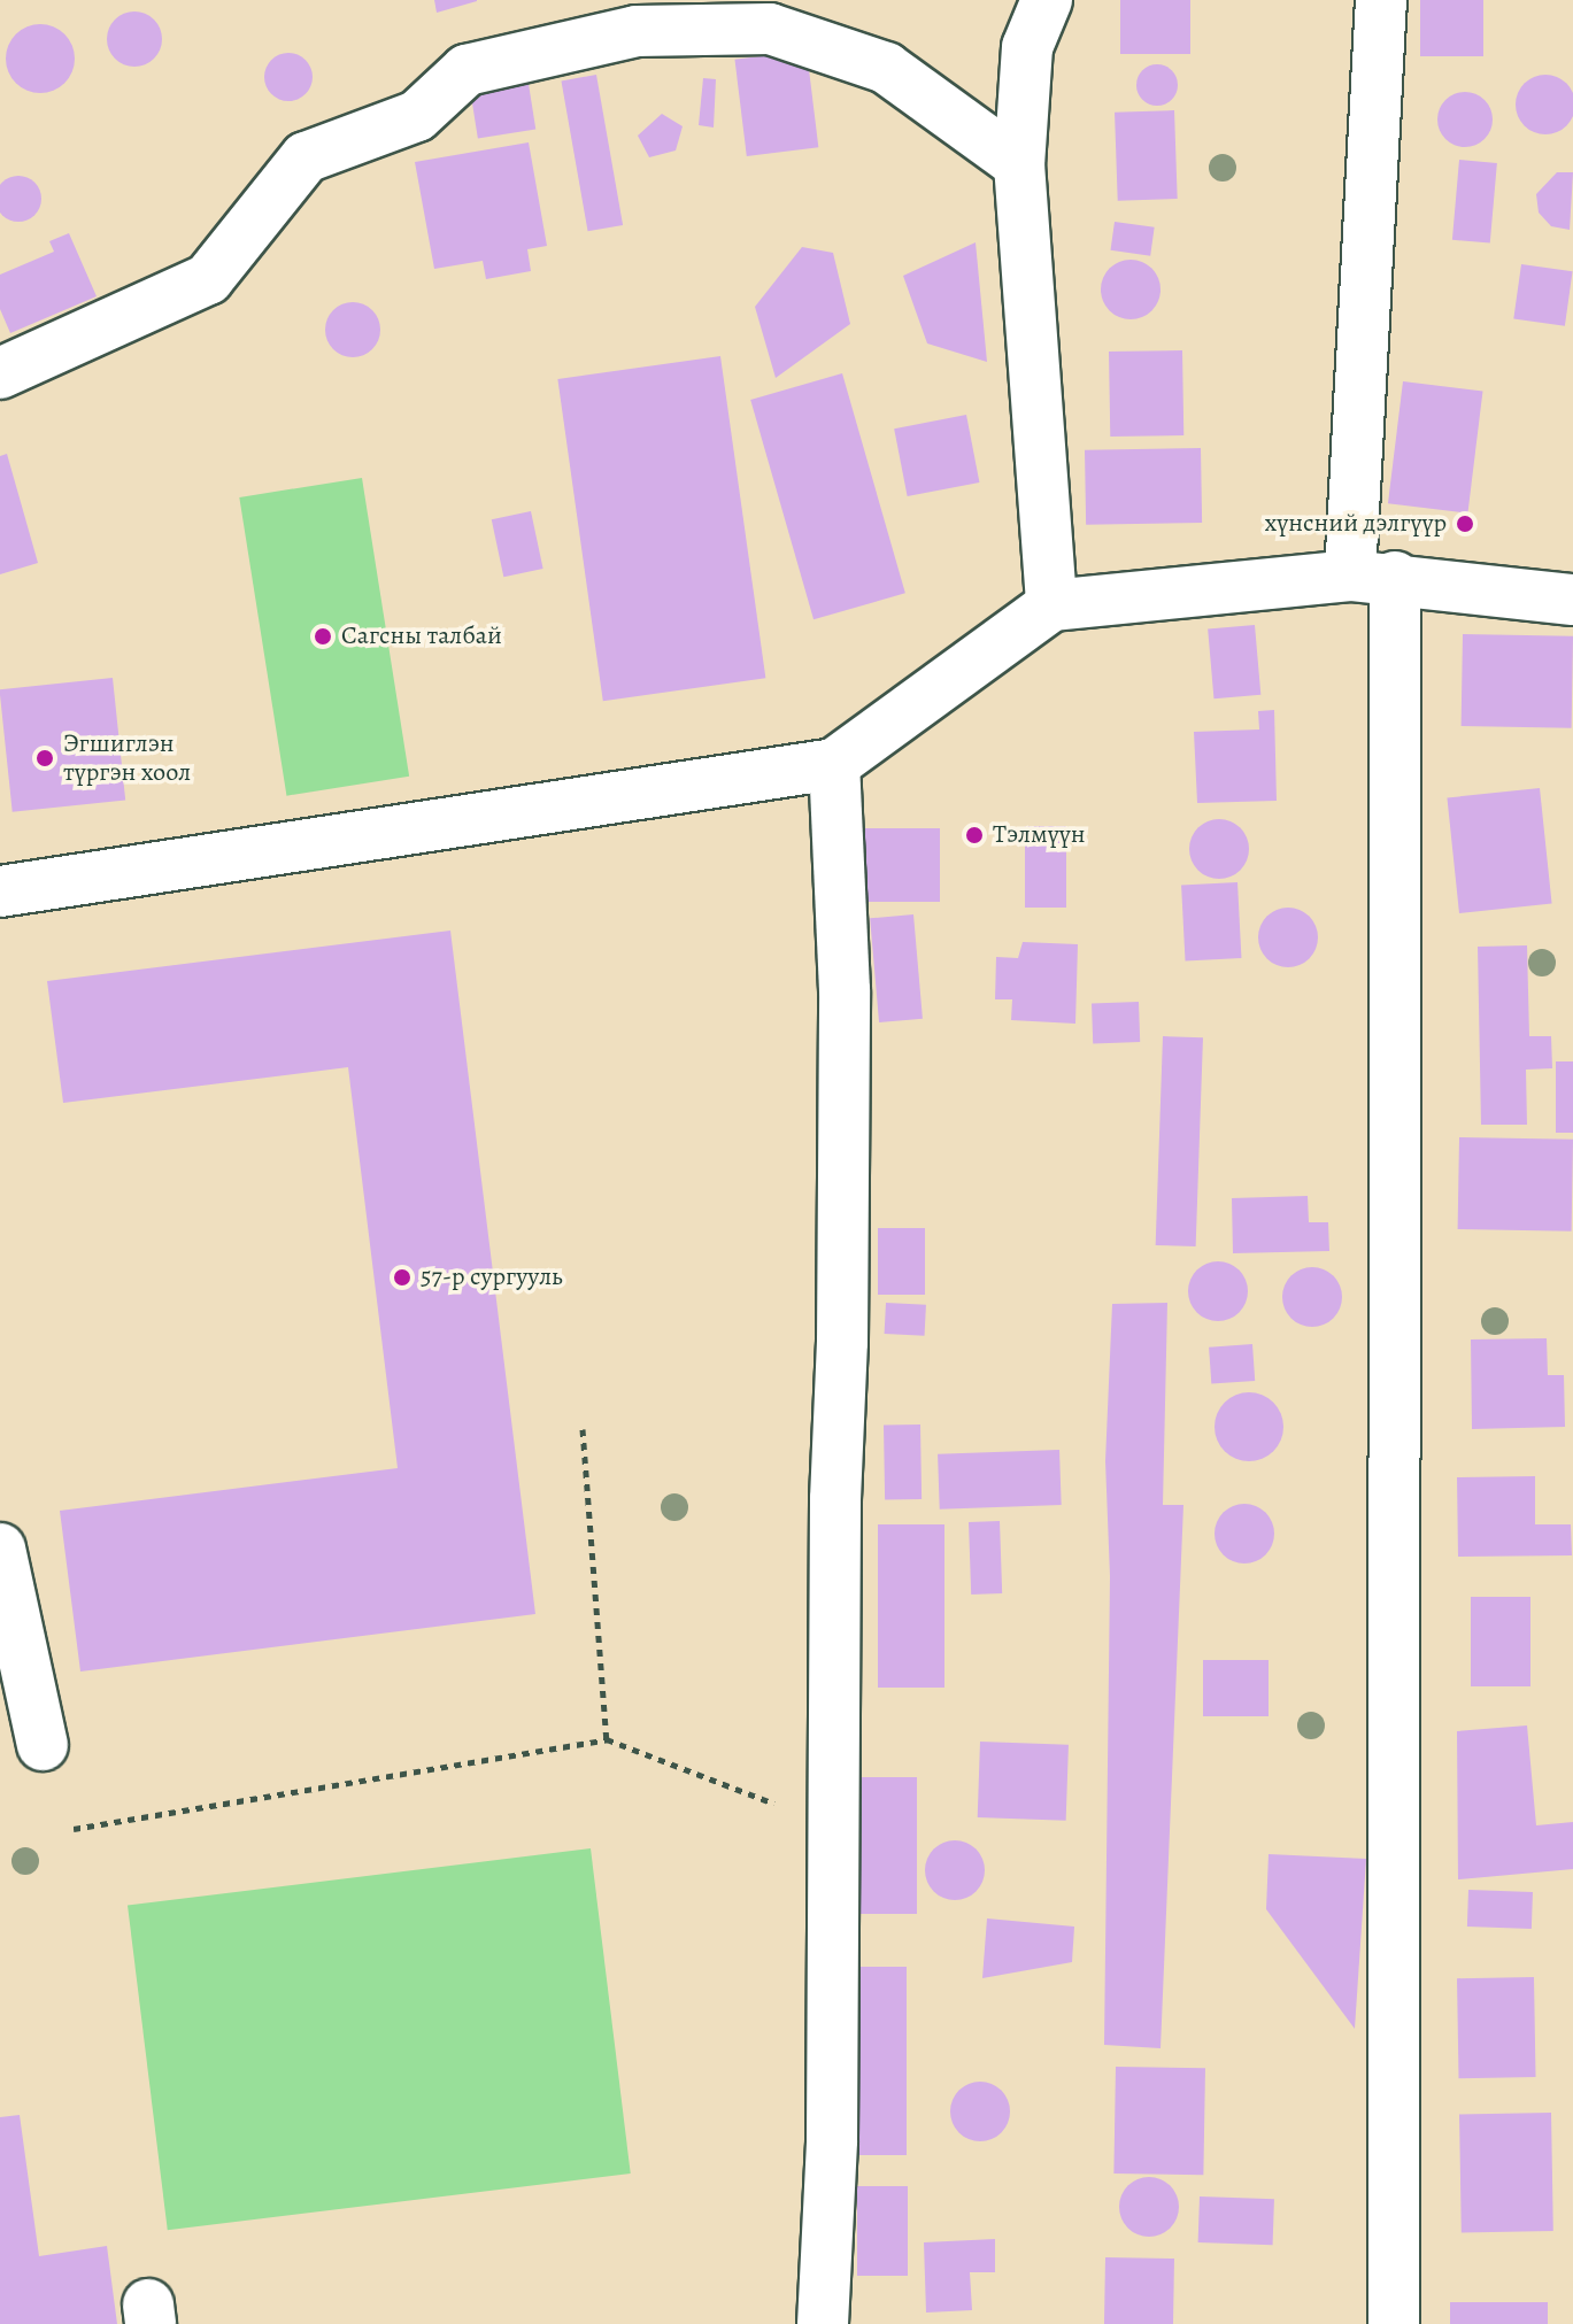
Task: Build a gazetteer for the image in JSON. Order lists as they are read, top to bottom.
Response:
{
  "places": [
    "хүнсний дэлгүүр",
    "Сагсны талбай",
    "Эгшиглэн түргэн хоол",
    "Тэлмүүн",
    "57-р сургууль"
  ]
}
